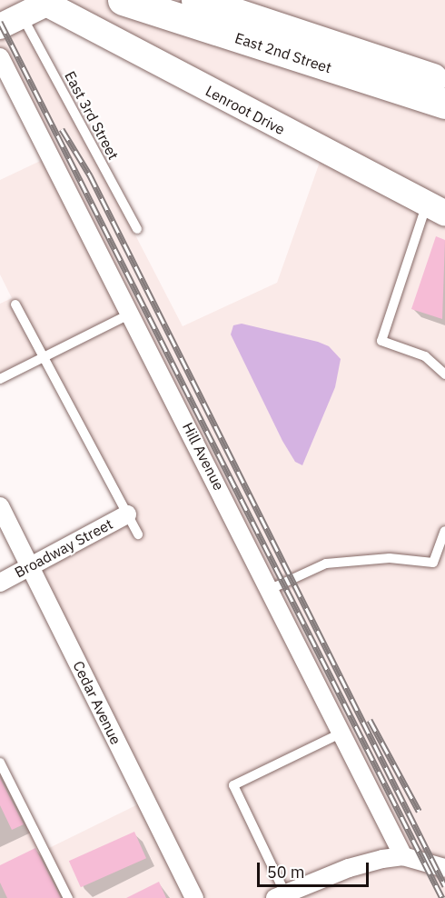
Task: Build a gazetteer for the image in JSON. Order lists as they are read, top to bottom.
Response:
{
  "streets": {
    "highway": ["East 2nd Street"],
    "street": [
      "Lenroot Drive",
      "Hill Avenue",
      "Broadway Street",
      "Cedar Avenue"
    ],
    "lane": ["East 3rd Street"]
  },
  "crossings": [
    ["Broadway Street", "Cedar Avenue"]
  ],
  "scale_bar": "50 m"
}
